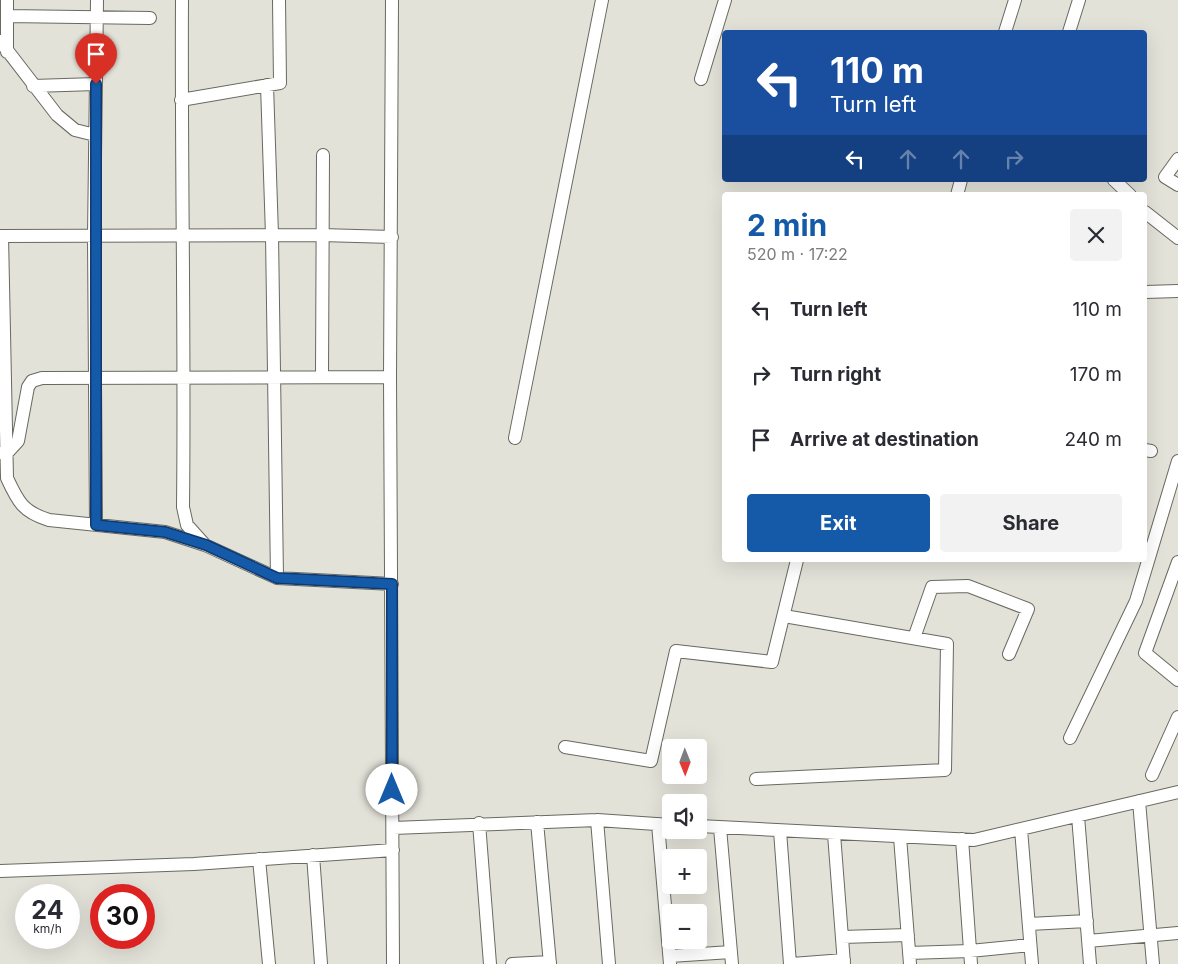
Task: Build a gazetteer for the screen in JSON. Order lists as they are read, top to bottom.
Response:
{
  "north": "bottom",
  "page": {
    "turn": ["110 m", "Turn left"],
    "heading": ["2 min", "520 m · 17:22"],
    "list": [
      {
        "name": "Turn left",
        "value": "110 m"
      },
      {
        "name": "Turn right",
        "value": "170 m"
      },
      {
        "name": "Arrive at destination",
        "value": "240 m"
      }
    ],
    "buttons": ["Exit", "Share"],
    "map_buttons": ["+", "−"],
    "speed": "24 km/h",
    "limit": "30"
  }
}
